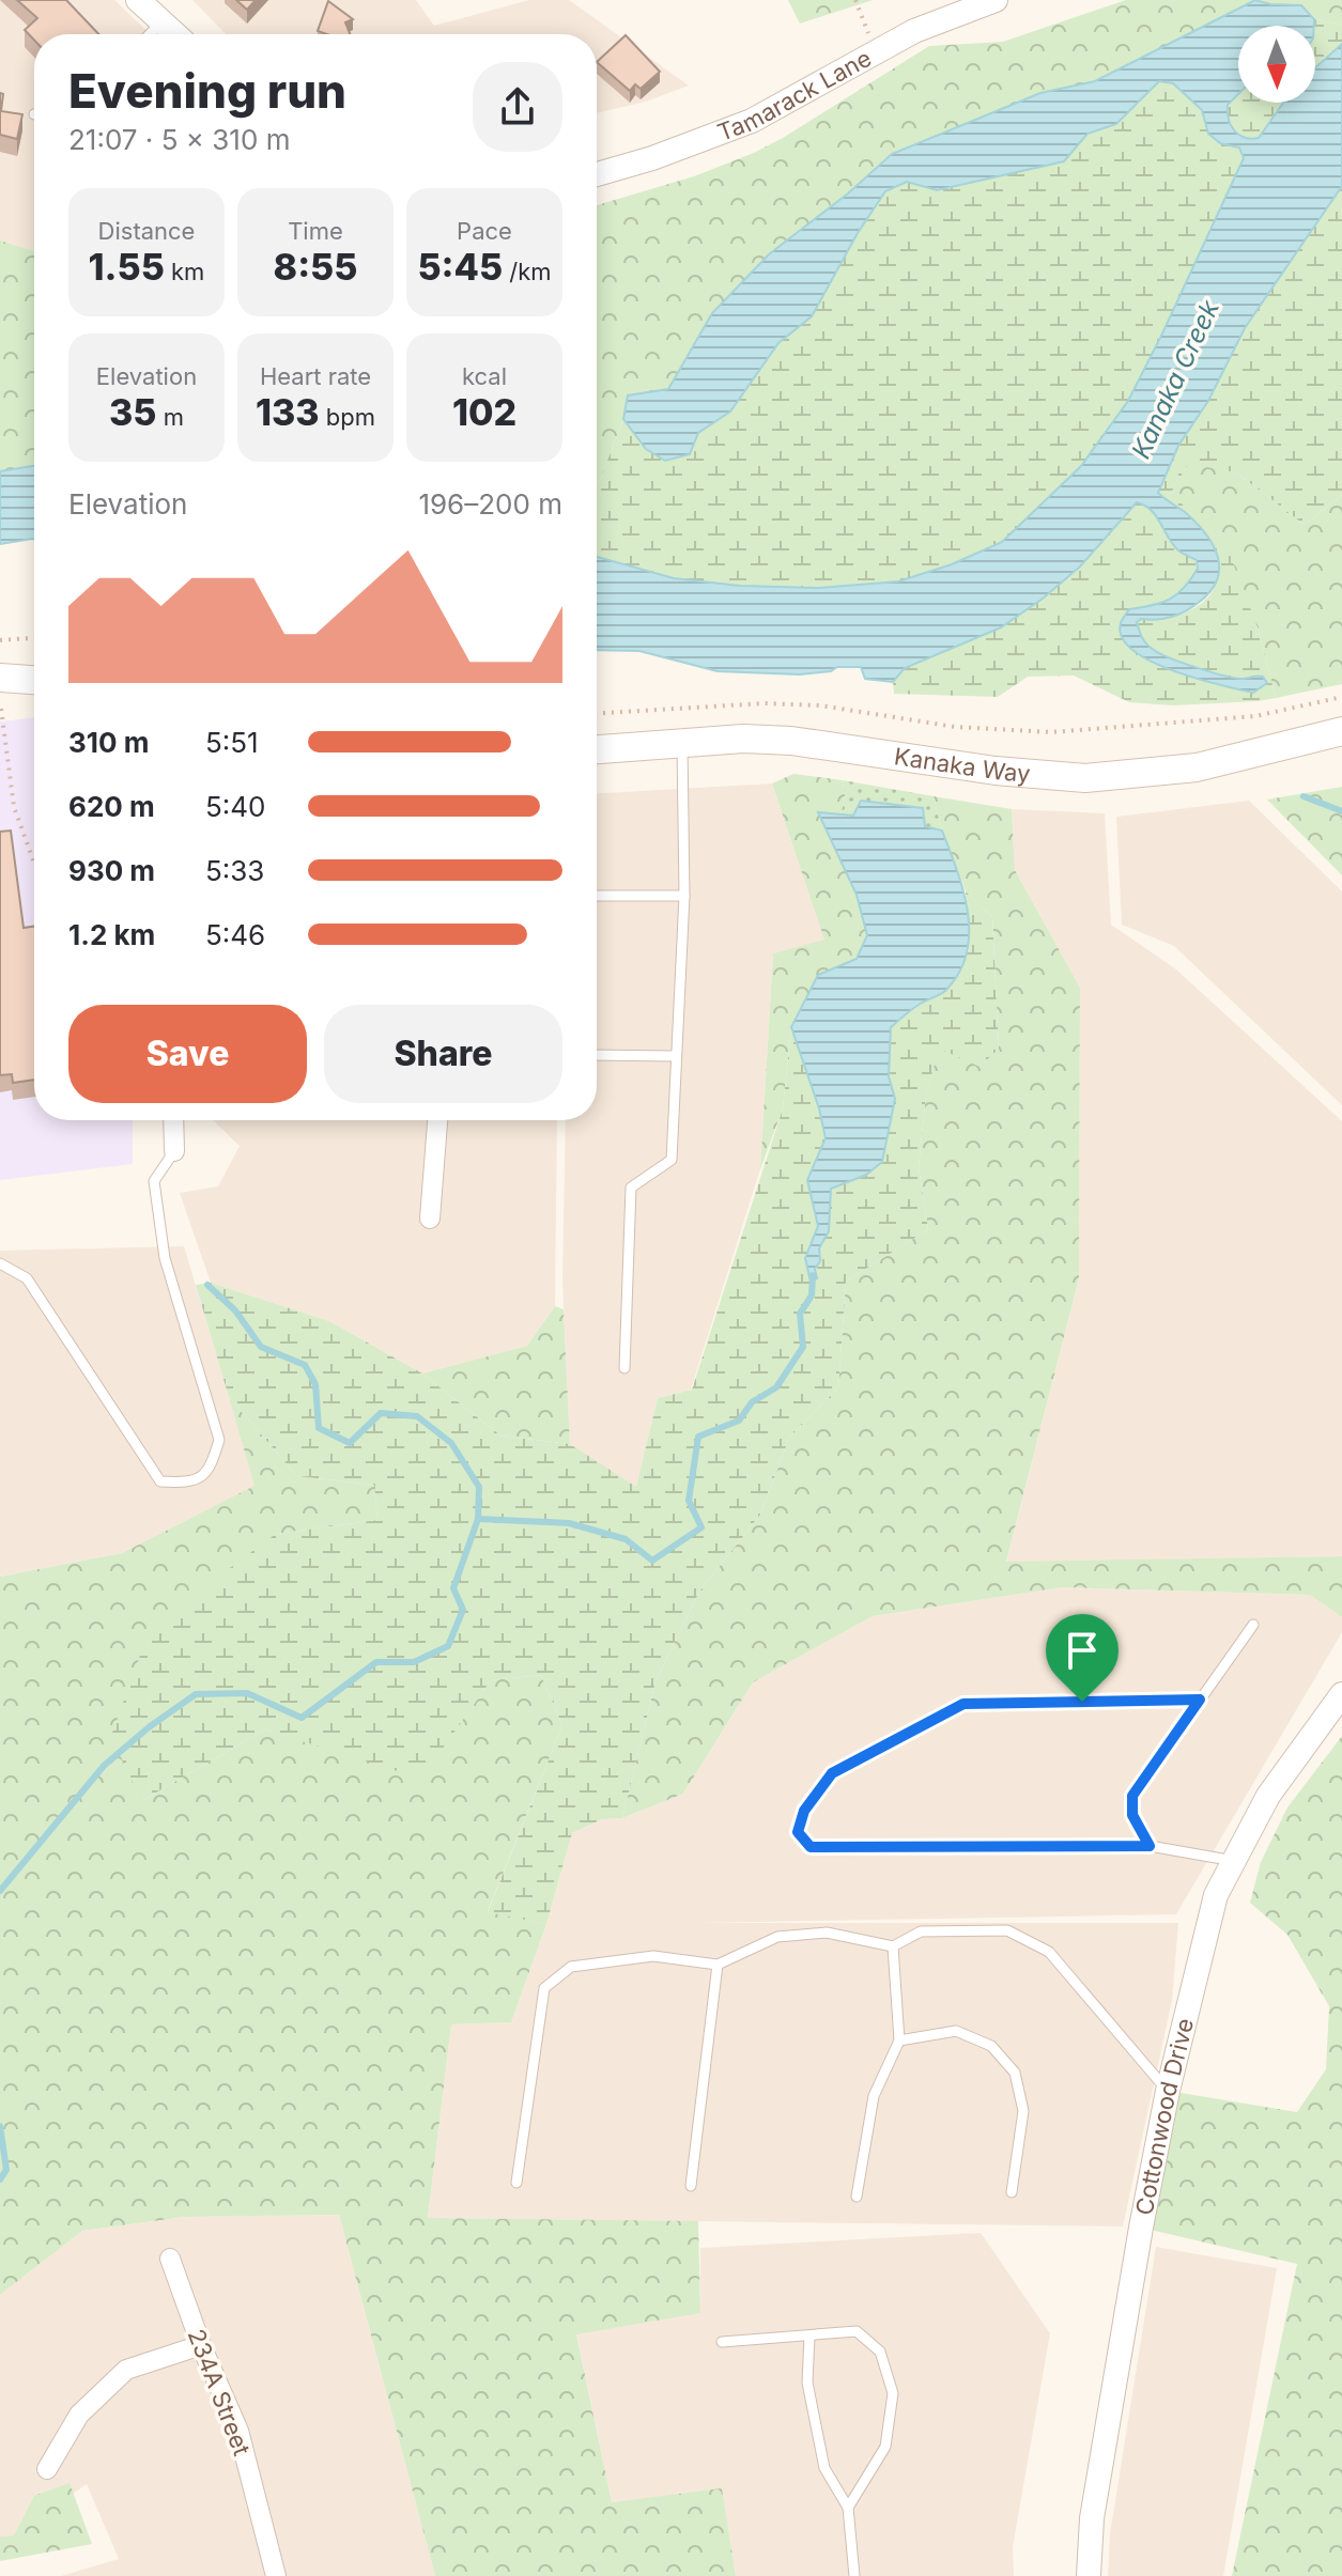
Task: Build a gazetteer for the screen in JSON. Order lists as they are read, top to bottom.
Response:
{
  "streets": {
    "main road": ["Kanaka Way"],
    "street": ["Tamarack Lane", "Cottonwood Drive", "234A Street"]
  },
  "water": ["Kanaka Creek"],
  "north": "bottom",
  "page": {
    "heading": ["Evening run", "21:07 · 5 × 310 m"],
    "stats": [
      ["Distance", "1.55 km"],
      ["Time", "8:55"],
      ["Pace", "5:45 /km"],
      ["Elevation", "35 m"],
      ["Heart rate", "133 bpm"],
      ["kcal", "102"]
    ],
    "chart": ["Elevation", "196–200 m"],
    "list": [
      {
        "name": "310 m",
        "note": "5:51"
      },
      {
        "name": "620 m",
        "note": "5:40"
      },
      {
        "name": "930 m",
        "note": "5:33"
      },
      {
        "name": "1.2 km",
        "note": "5:46"
      }
    ],
    "buttons": ["Save", "Share"]
  }
}
